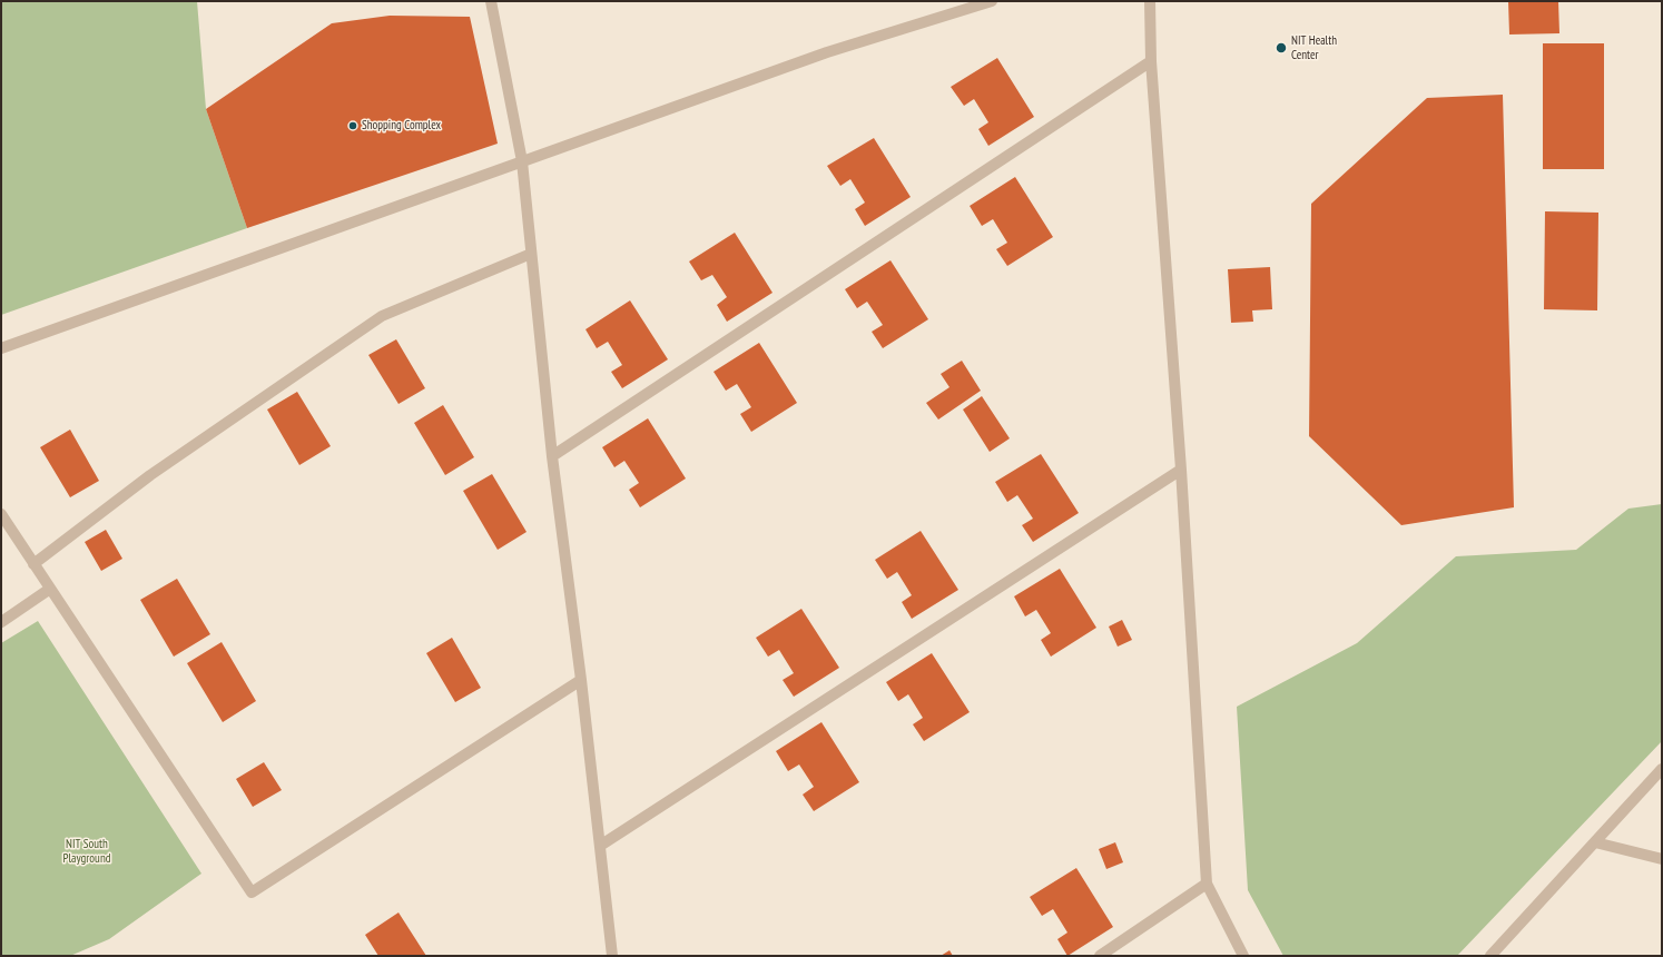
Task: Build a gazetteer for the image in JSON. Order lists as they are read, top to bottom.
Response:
{
  "parks": ["NIT South Playground"],
  "places": ["NIT Health Center", "Shopping Complex"]
}
